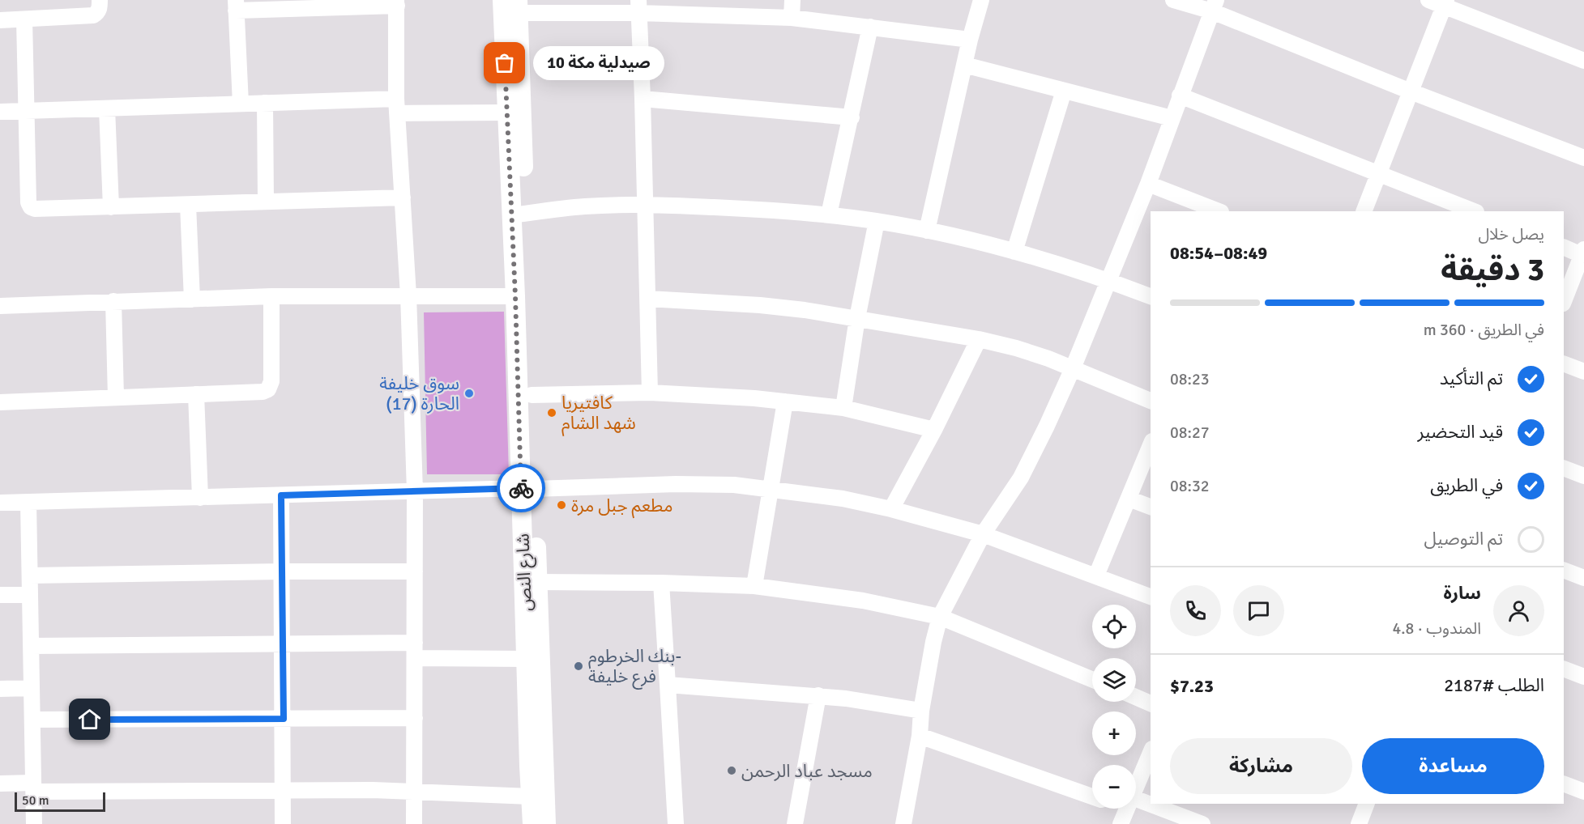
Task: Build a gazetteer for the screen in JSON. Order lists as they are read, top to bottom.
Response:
{
  "streets": {
    "main road": ["شارع النص"]
  },
  "places": [
    "صيدلية مكة 10",
    "سوق خليفة الحارة (17)",
    "كافتيريا شهد الشام",
    "مطعم جبل مرة",
    "بنك الخرطوم- فرع خليفة",
    "مسجد عباد الرحمن"
  ],
  "scale_bar": "50 m",
  "page": {
    "bubble": "صيدلية مكة 10",
    "heading": ["3 دقيقة", "يصل خلال", "08:49–08:54"],
    "panel": [
      "سارة",
      "المندوب · 4.8",
      "الطلب #2187",
      "$7.23"
    ],
    "bar": "في الطريق · 360 m",
    "list": [
      ["تم التأكيد", "08:23"],
      ["قيد التحضير", "08:27"],
      ["في الطريق", "08:32"],
      "تم التوصيل"
    ],
    "map_buttons": ["+", "−"],
    "buttons": ["مساعدة", "مشاركة"],
    "scale": "50 m"
  }
}
